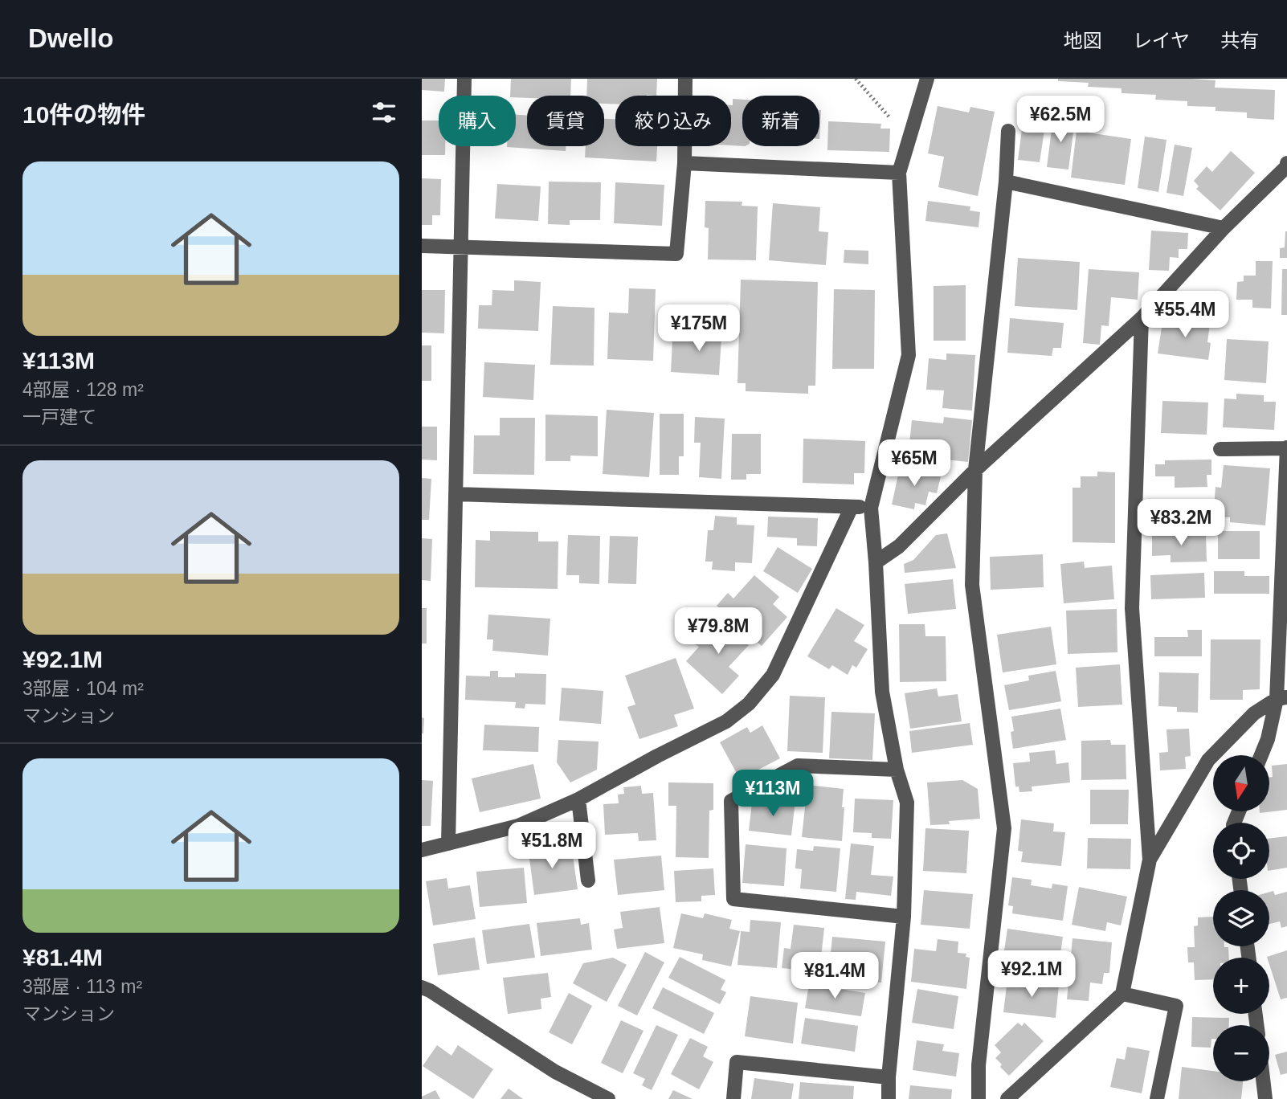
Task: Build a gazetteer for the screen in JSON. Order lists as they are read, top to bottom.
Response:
{
  "north": "bottom",
  "page": {
    "header": "Dwello",
    "nav": ["地図", "レイヤ", "共有"],
    "heading": "10件の物件",
    "price": [
      "¥62.5M",
      "¥55.4M",
      "¥175M",
      "¥65M",
      "¥83.2M",
      "¥79.8M",
      "¥113M",
      "¥51.8M",
      "¥92.1M",
      "¥81.4M"
    ],
    "chip": [
      "購入",
      "賃貸",
      "絞り込み",
      "新着"
    ],
    "list": [
      {
        "name": "¥113M",
        "note": "4部屋 · 128 m² · 一戸建て"
      },
      {
        "name": "¥92.1M",
        "note": "3部屋 · 104 m² · マンション"
      },
      {
        "name": "¥81.4M",
        "note": "3部屋 · 113 m² · マンション"
      }
    ],
    "map_buttons": ["+", "−"]
  }
}
